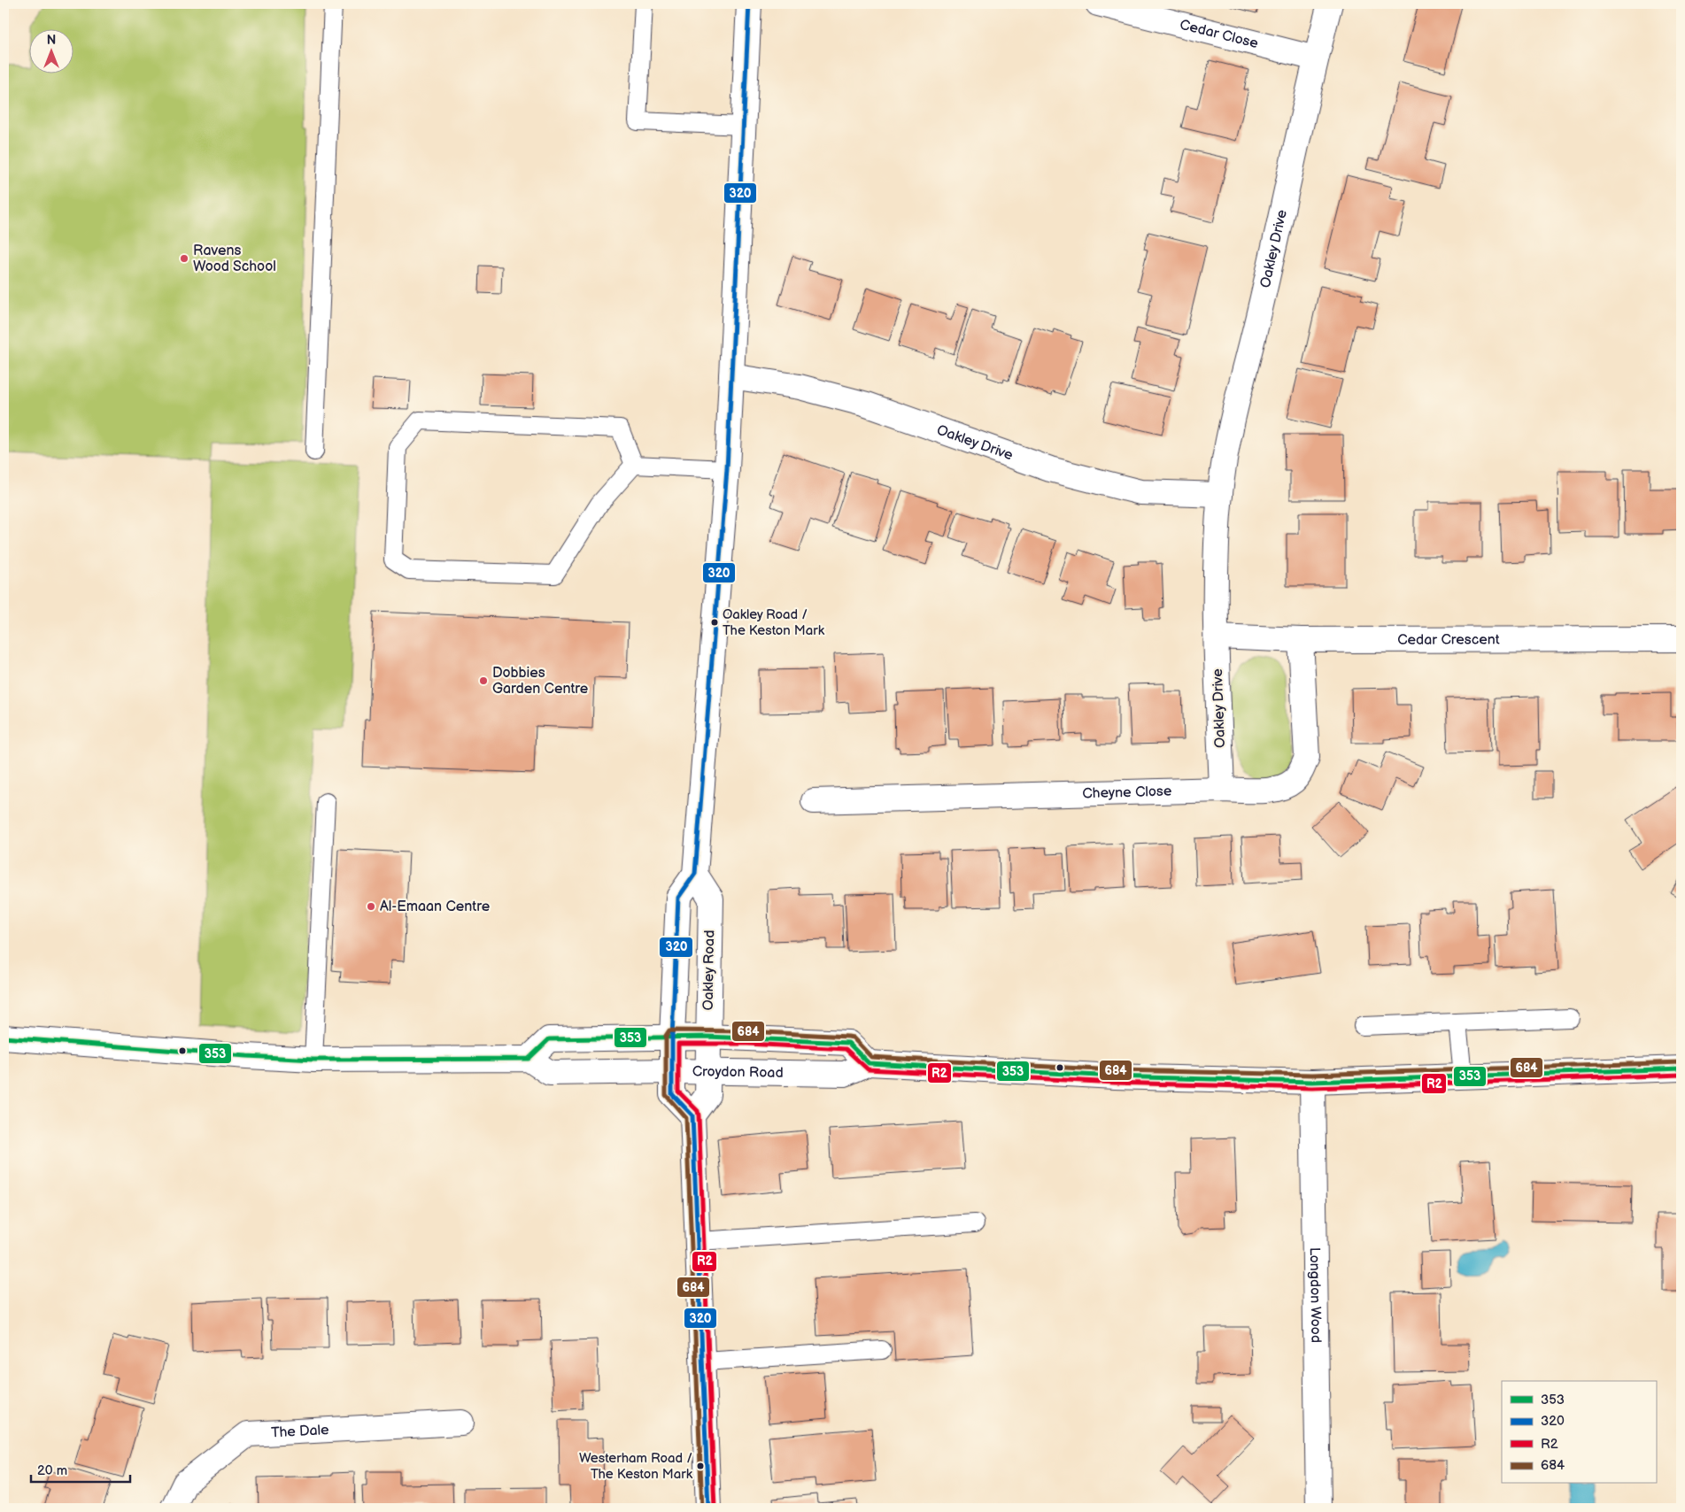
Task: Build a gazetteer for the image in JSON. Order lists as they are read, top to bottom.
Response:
{
  "streets": {
    "main road": [
      "Cedar Close",
      "Oakley Drive",
      "Cedar Crescent",
      "Cheyne Close",
      "Oakley Road",
      "Croydon Road",
      "Longdon Wood",
      "The Dale"
    ]
  },
  "crossings": [
    ["Cedar Close", "Oakley Drive"],
    ["Oakley Drive", "Cedar Crescent"],
    ["Oakley Drive", "Cheyne Close"],
    ["Cedar Crescent", "Cheyne Close"],
    ["Oakley Road", "Croydon Road"],
    ["Croydon Road", "Longdon Wood"]
  ],
  "places": [
    "Ravens Wood School",
    "Oakley Road / The Keston Mark",
    "Dobbies Garden Centre",
    "Al-Emaan Centre",
    "Westerham Road / The Keston Mark"
  ],
  "lines": [
    "transit line 320",
    "transit line 684",
    "transit line 353",
    "transit line R2"
  ],
  "legend": [
    "353",
    "320",
    "R2",
    "684"
  ],
  "scale_bar": "20 m",
  "north": "top"
}
